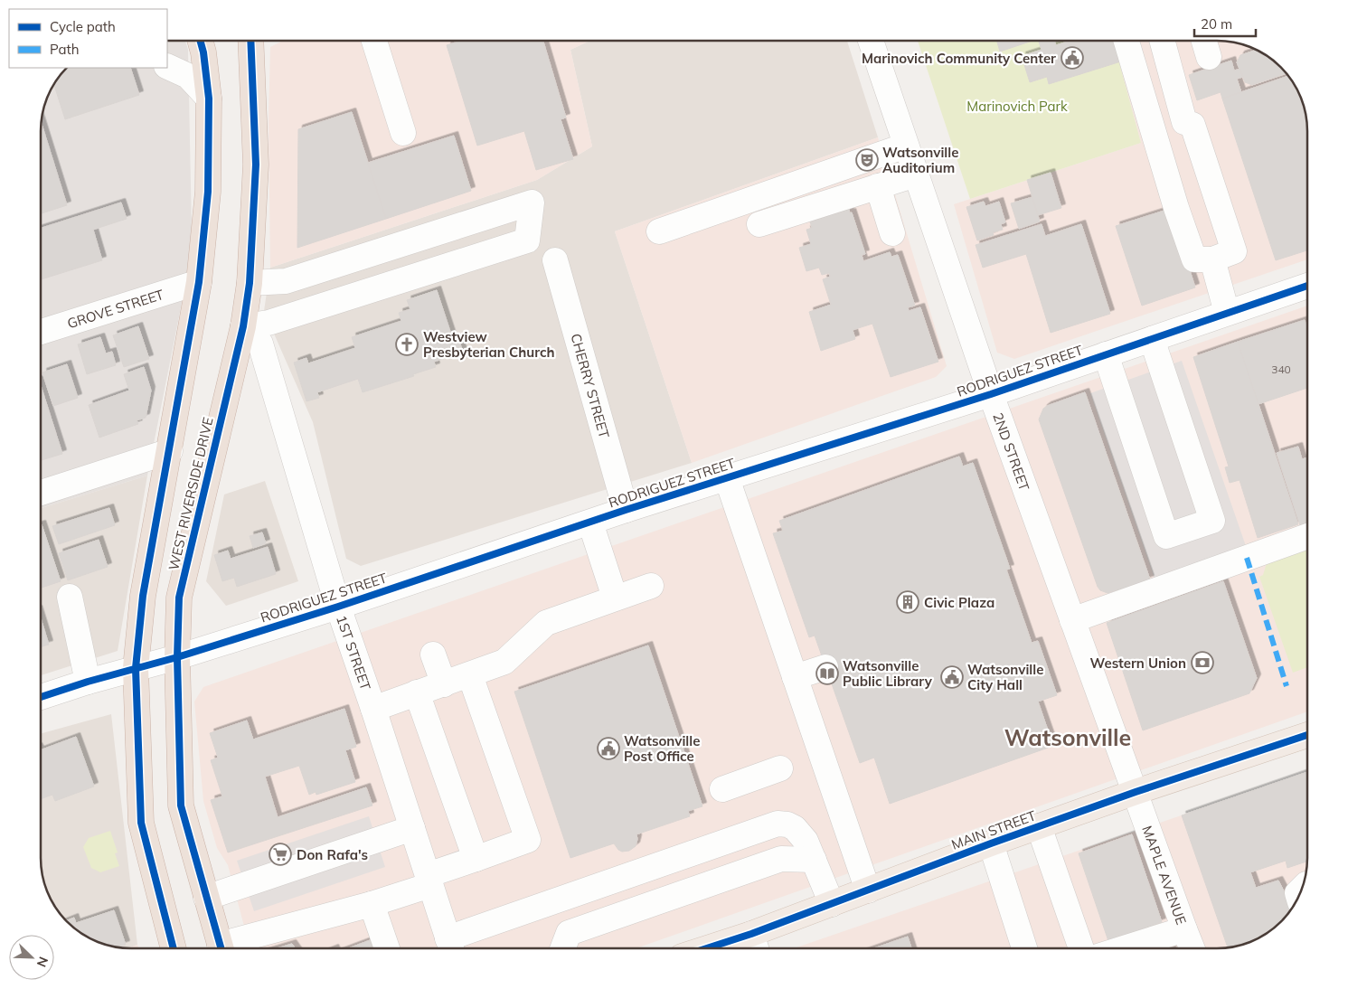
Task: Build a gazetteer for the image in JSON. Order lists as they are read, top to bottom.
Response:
{
  "streets": {
    "highway": ["WEST RIVERSIDE DRIVE"],
    "main road": ["MAIN STREET"],
    "street": [
      "GROVE STREET",
      "RODRIGUEZ STREET",
      "CHERRY STREET",
      "2ND STREET",
      "1ST STREET",
      "MAPLE AVENUE"
    ]
  },
  "crossings": [
    ["GROVE STREET", "WEST RIVERSIDE DRIVE"],
    ["RODRIGUEZ STREET", "CHERRY STREET"],
    ["RODRIGUEZ STREET", "2ND STREET"],
    ["RODRIGUEZ STREET", "WEST RIVERSIDE DRIVE"],
    ["RODRIGUEZ STREET", "1ST STREET"],
    ["2ND STREET", "MAIN STREET"],
    ["2ND STREET", "MAPLE AVENUE"],
    ["WEST RIVERSIDE DRIVE", "1ST STREET"],
    ["MAIN STREET", "MAPLE AVENUE"]
  ],
  "districts": ["Watsonville"],
  "parks": ["Marinovich Park"],
  "places": {
    "public building": ["Marinovich Community Center", "Watsonville City Hall", "Watsonville Post Office"],
    "theatre": ["Watsonville Auditorium"],
    "church": ["Westview Presbyterian Church"],
    "building": ["Civic Plaza"],
    "bank": ["Western Union"],
    "library": ["Watsonville Public Library"],
    "supermarket": ["Don Rafa's"]
  },
  "house_numbers": ["340"],
  "legend": ["Cycle path", "Path"],
  "scale_bar": "20 m",
  "north": "bottom right"
}
